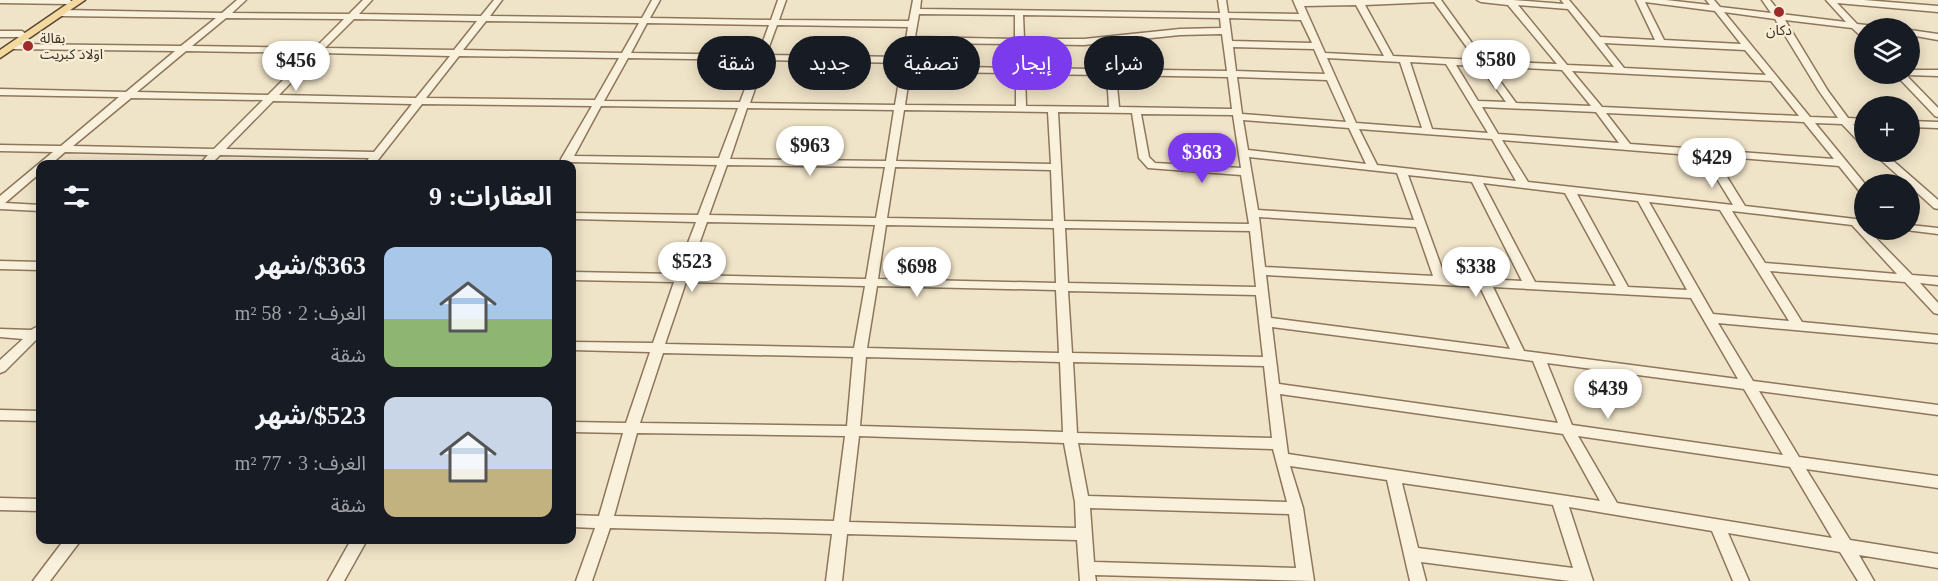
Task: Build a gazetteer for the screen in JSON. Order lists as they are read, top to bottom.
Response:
{
  "places": ["دكان", "بقالة اولاد كبريت"],
  "page": {
    "map_buttons": ["+", "−"],
    "chip": [
      "شراء",
      "إيجار",
      "تصفية",
      "جديد",
      "شقة"
    ],
    "price": [
      "$580",
      "$456",
      "$963",
      "$363",
      "$429",
      "$523",
      "$698",
      "$338",
      "$439"
    ],
    "heading": "العقارات: 9",
    "list": [
      {
        "name": "$363/شهر",
        "note": "الغرف: 2 · 58 m² · شقة"
      },
      {
        "name": "$523/شهر",
        "note": "الغرف: 3 · 77 m² · شقة"
      }
    ]
  }
}
